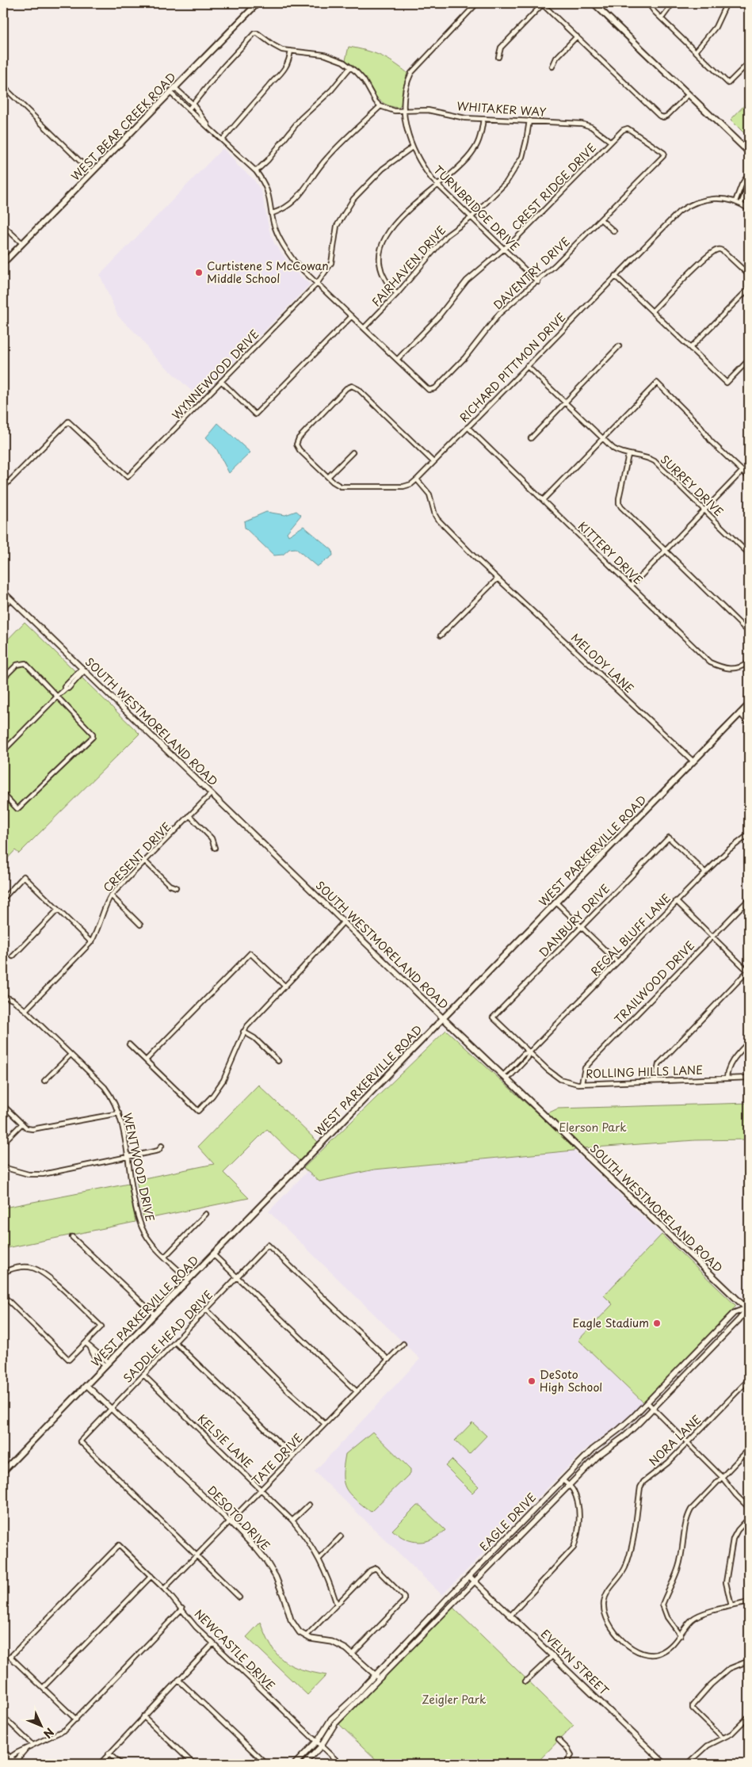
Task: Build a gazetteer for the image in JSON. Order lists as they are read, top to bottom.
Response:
{
  "streets": {
    "main road": ["WEST BEAR CREEK ROAD", "SOUTH WESTMORELAND ROAD", "WEST PARKERVILLE ROAD"],
    "street": [
      "WHITAKER WAY",
      "CREST RIDGE DRIVE",
      "TURNBRIDGE DRIVE",
      "FAIRHAVEN DRIVE",
      "DAVENTRY DRIVE",
      "RICHARD PITTMON DRIVE",
      "WYNNEWOOD DRIVE",
      "SURREY DRIVE",
      "KITTERY DRIVE",
      "MELODY LANE",
      "CRESENT DRIVE",
      "DANBURY DRIVE",
      "REGAL BLUFF LANE",
      "TRAILWOOD DRIVE",
      "ROLLING HILLS LANE",
      "WENTWOOD DRIVE",
      "SADDLE HEAD DRIVE",
      "NORA LANE",
      "KELSIE LANE",
      "TATE DRIVE",
      "DESOTO DRIVE",
      "EAGLE DRIVE",
      "NEWCASTLE DRIVE",
      "EVELYN STREET"
    ]
  },
  "crossings": [
    ["WHITAKER WAY", "CREST RIDGE DRIVE"],
    ["WHITAKER WAY", "TURNBRIDGE DRIVE"],
    ["WHITAKER WAY", "FAIRHAVEN DRIVE"],
    ["CREST RIDGE DRIVE", "TURNBRIDGE DRIVE"],
    ["CREST RIDGE DRIVE", "DAVENTRY DRIVE"],
    ["TURNBRIDGE DRIVE", "FAIRHAVEN DRIVE"],
    ["TURNBRIDGE DRIVE", "DAVENTRY DRIVE"],
    ["TURNBRIDGE DRIVE", "WYNNEWOOD DRIVE"],
    ["RICHARD PITTMON DRIVE", "SURREY DRIVE"],
    ["RICHARD PITTMON DRIVE", "KITTERY DRIVE"],
    ["RICHARD PITTMON DRIVE", "MELODY LANE"],
    ["MELODY LANE", "WEST PARKERVILLE ROAD"],
    ["SOUTH WESTMORELAND ROAD", "WEST PARKERVILLE ROAD"],
    ["SOUTH WESTMORELAND ROAD", "CRESENT DRIVE"],
    ["SOUTH WESTMORELAND ROAD", "REGAL BLUFF LANE"],
    ["SOUTH WESTMORELAND ROAD", "EAGLE DRIVE"],
    ["WEST PARKERVILLE ROAD", "WENTWOOD DRIVE"],
    ["WEST PARKERVILLE ROAD", "DESOTO DRIVE"],
    ["CRESENT DRIVE", "WENTWOOD DRIVE"],
    ["DANBURY DRIVE", "REGAL BLUFF LANE"],
    ["DANBURY DRIVE", "ROLLING HILLS LANE"],
    ["REGAL BLUFF LANE", "ROLLING HILLS LANE"],
    ["TRAILWOOD DRIVE", "ROLLING HILLS LANE"],
    ["SADDLE HEAD DRIVE", "KELSIE LANE"],
    ["SADDLE HEAD DRIVE", "TATE DRIVE"],
    ["SADDLE HEAD DRIVE", "DESOTO DRIVE"],
    ["KELSIE LANE", "TATE DRIVE"],
    ["TATE DRIVE", "DESOTO DRIVE"],
    ["TATE DRIVE", "NEWCASTLE DRIVE"],
    ["EAGLE DRIVE", "NEWCASTLE DRIVE"],
    ["EAGLE DRIVE", "EVELYN STREET"]
  ],
  "parks": ["Elerson Park", "Zeigler Park"],
  "places": ["Curtistene S McCowan Middle School", "Eagle Stadium", "DeSoto High School"],
  "north": "bottom right"
}
